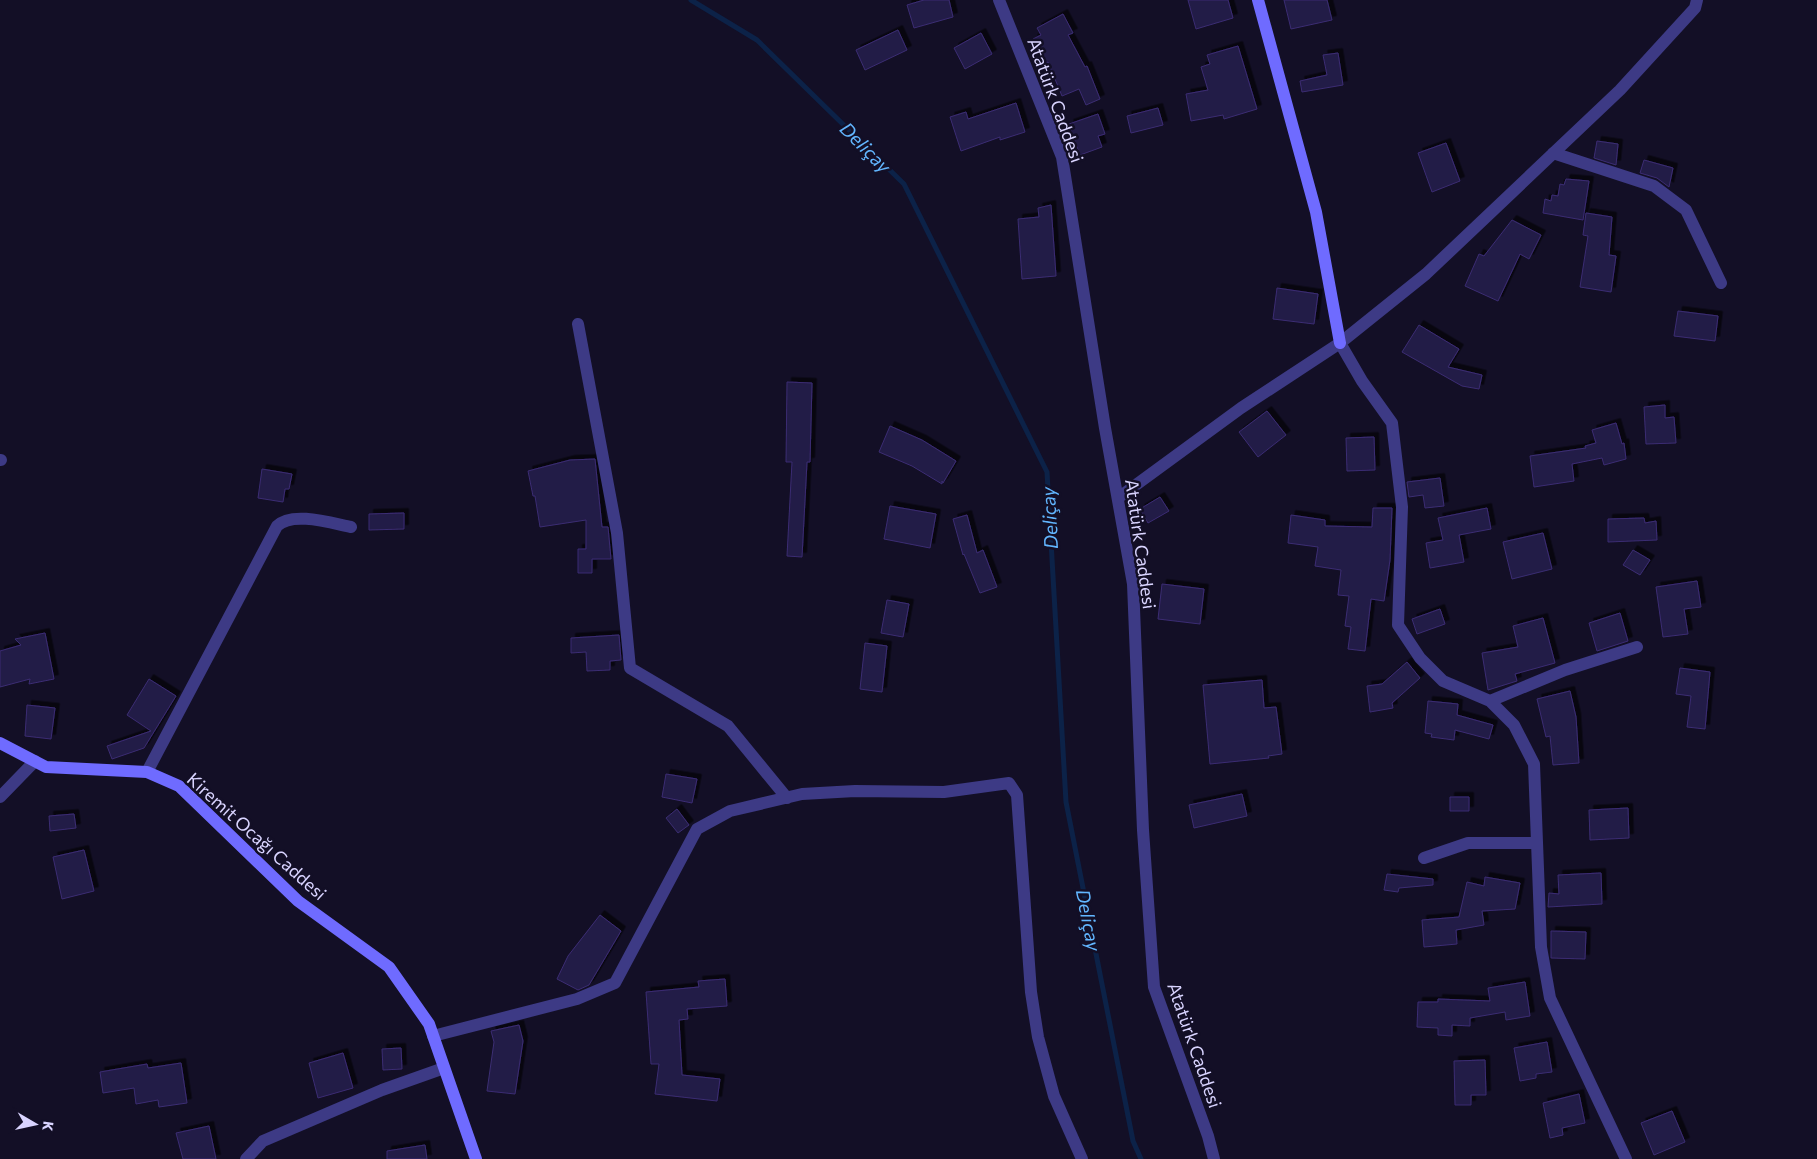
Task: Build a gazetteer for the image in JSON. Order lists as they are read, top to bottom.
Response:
{
  "streets": {
    "street": ["Atatürk Caddesi", "Kiremit Ocağı Caddesi"]
  },
  "water": ["Deliçay"],
  "north": "right"
}
